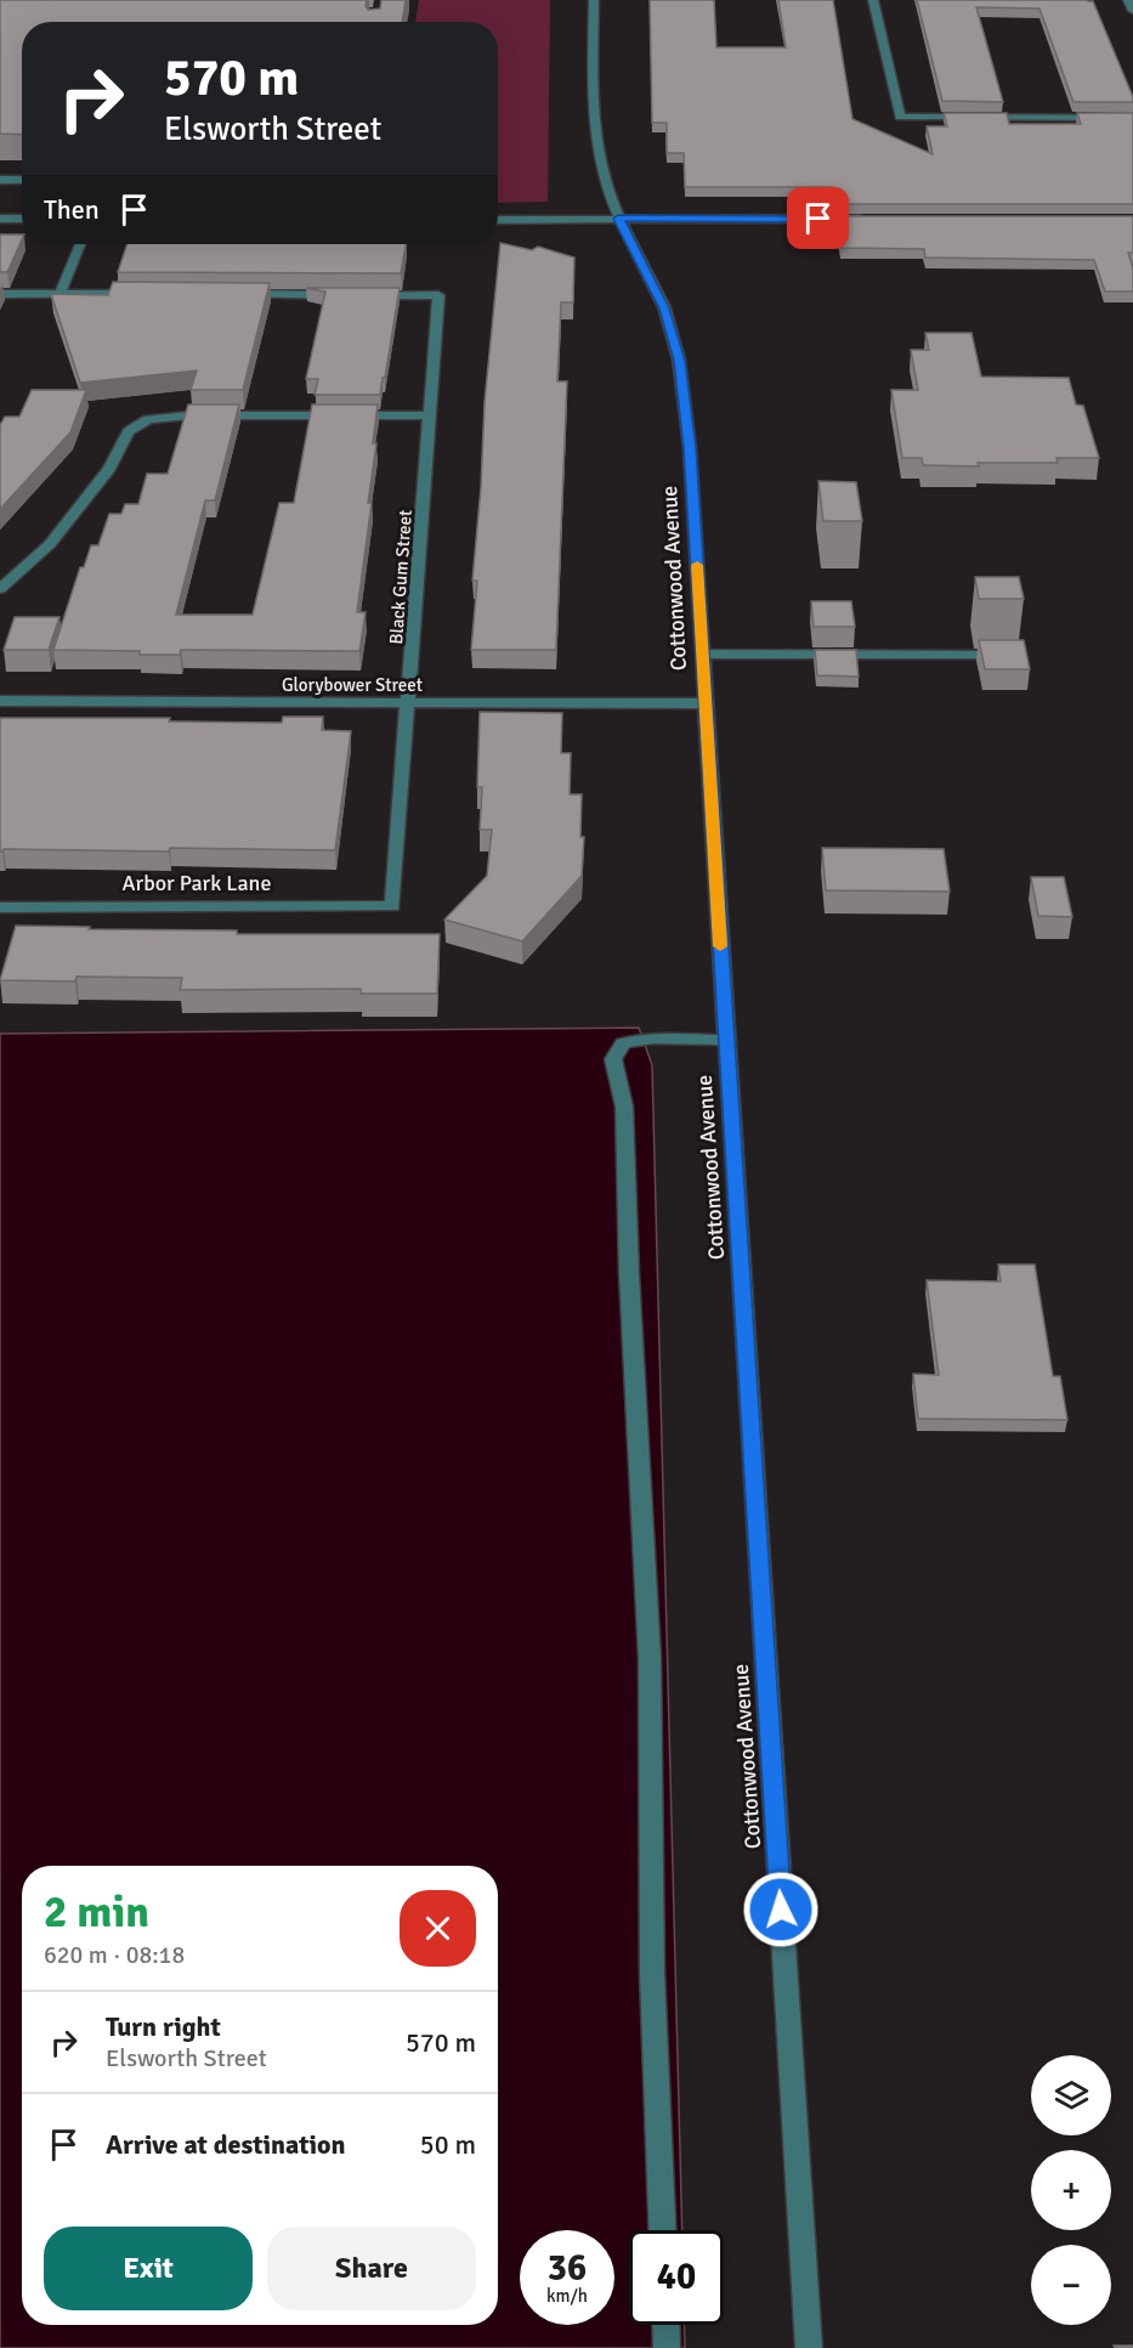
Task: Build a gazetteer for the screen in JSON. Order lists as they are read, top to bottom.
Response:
{
  "streets": {
    "street": [
      "Black Gum Street",
      "Cottonwood Avenue",
      "Glorybower Street",
      "Arbor Park Lane"
    ]
  },
  "crossings": [
    ["Black Gum Street", "Glorybower Street"],
    ["Black Gum Street", "Arbor Park Lane"],
    ["Cottonwood Avenue", "Glorybower Street"]
  ],
  "page": {
    "turn": ["570 m", "Elsworth Street"],
    "then": "Then",
    "heading": ["2 min", "620 m · 08:18"],
    "list": [
      {
        "name": "Turn right",
        "note": "Elsworth Street",
        "value": "570 m"
      },
      {
        "name": "Arrive at destination",
        "value": "50 m"
      }
    ],
    "map_buttons": ["+", "−"],
    "buttons": ["Exit", "Share"],
    "speed": "36 km/h",
    "limit": "40"
  }
}
